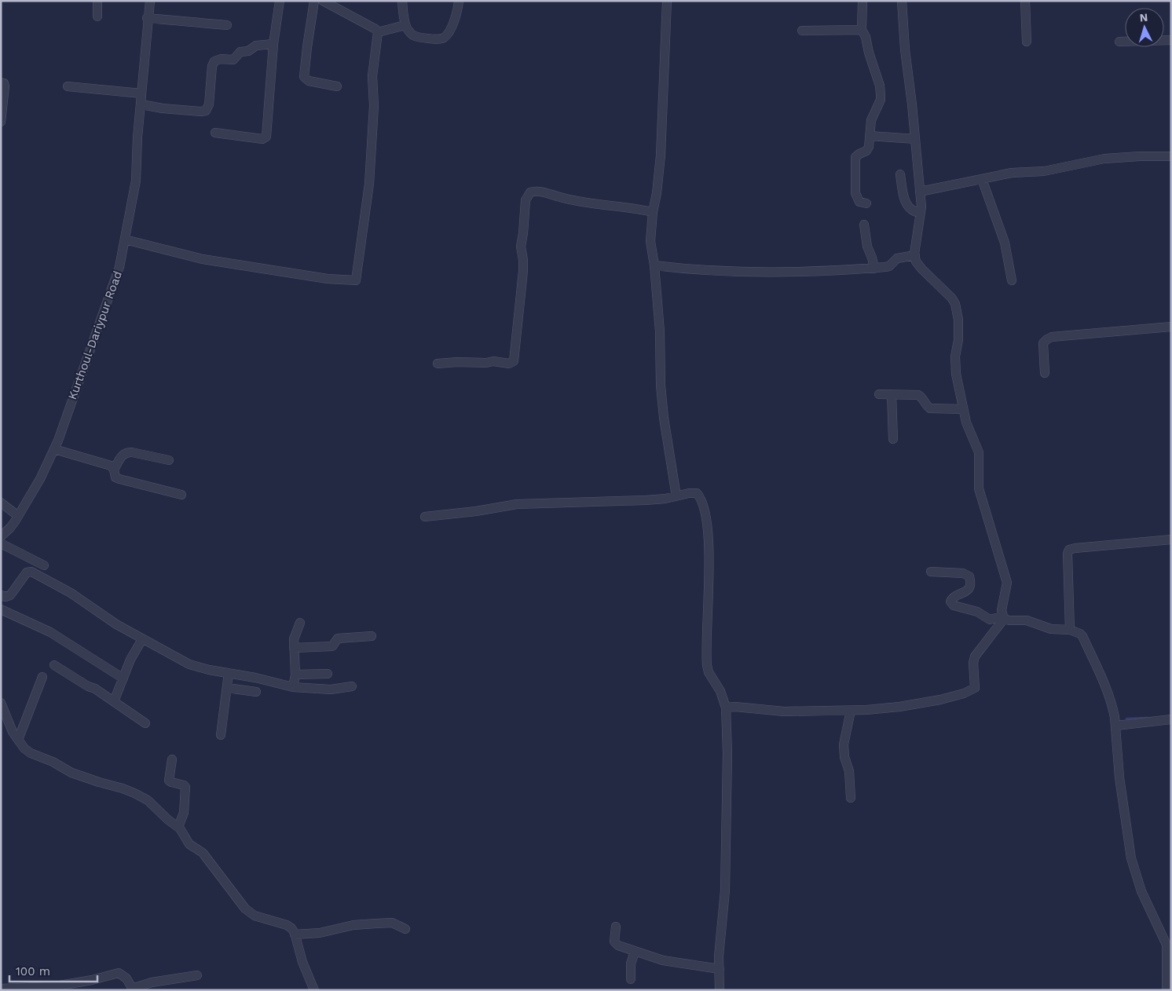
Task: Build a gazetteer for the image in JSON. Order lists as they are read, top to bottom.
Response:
{
  "streets": {
    "street": ["Kurthoul-Dariypur Road"]
  },
  "scale_bar": "100 m",
  "north": "top"
}
